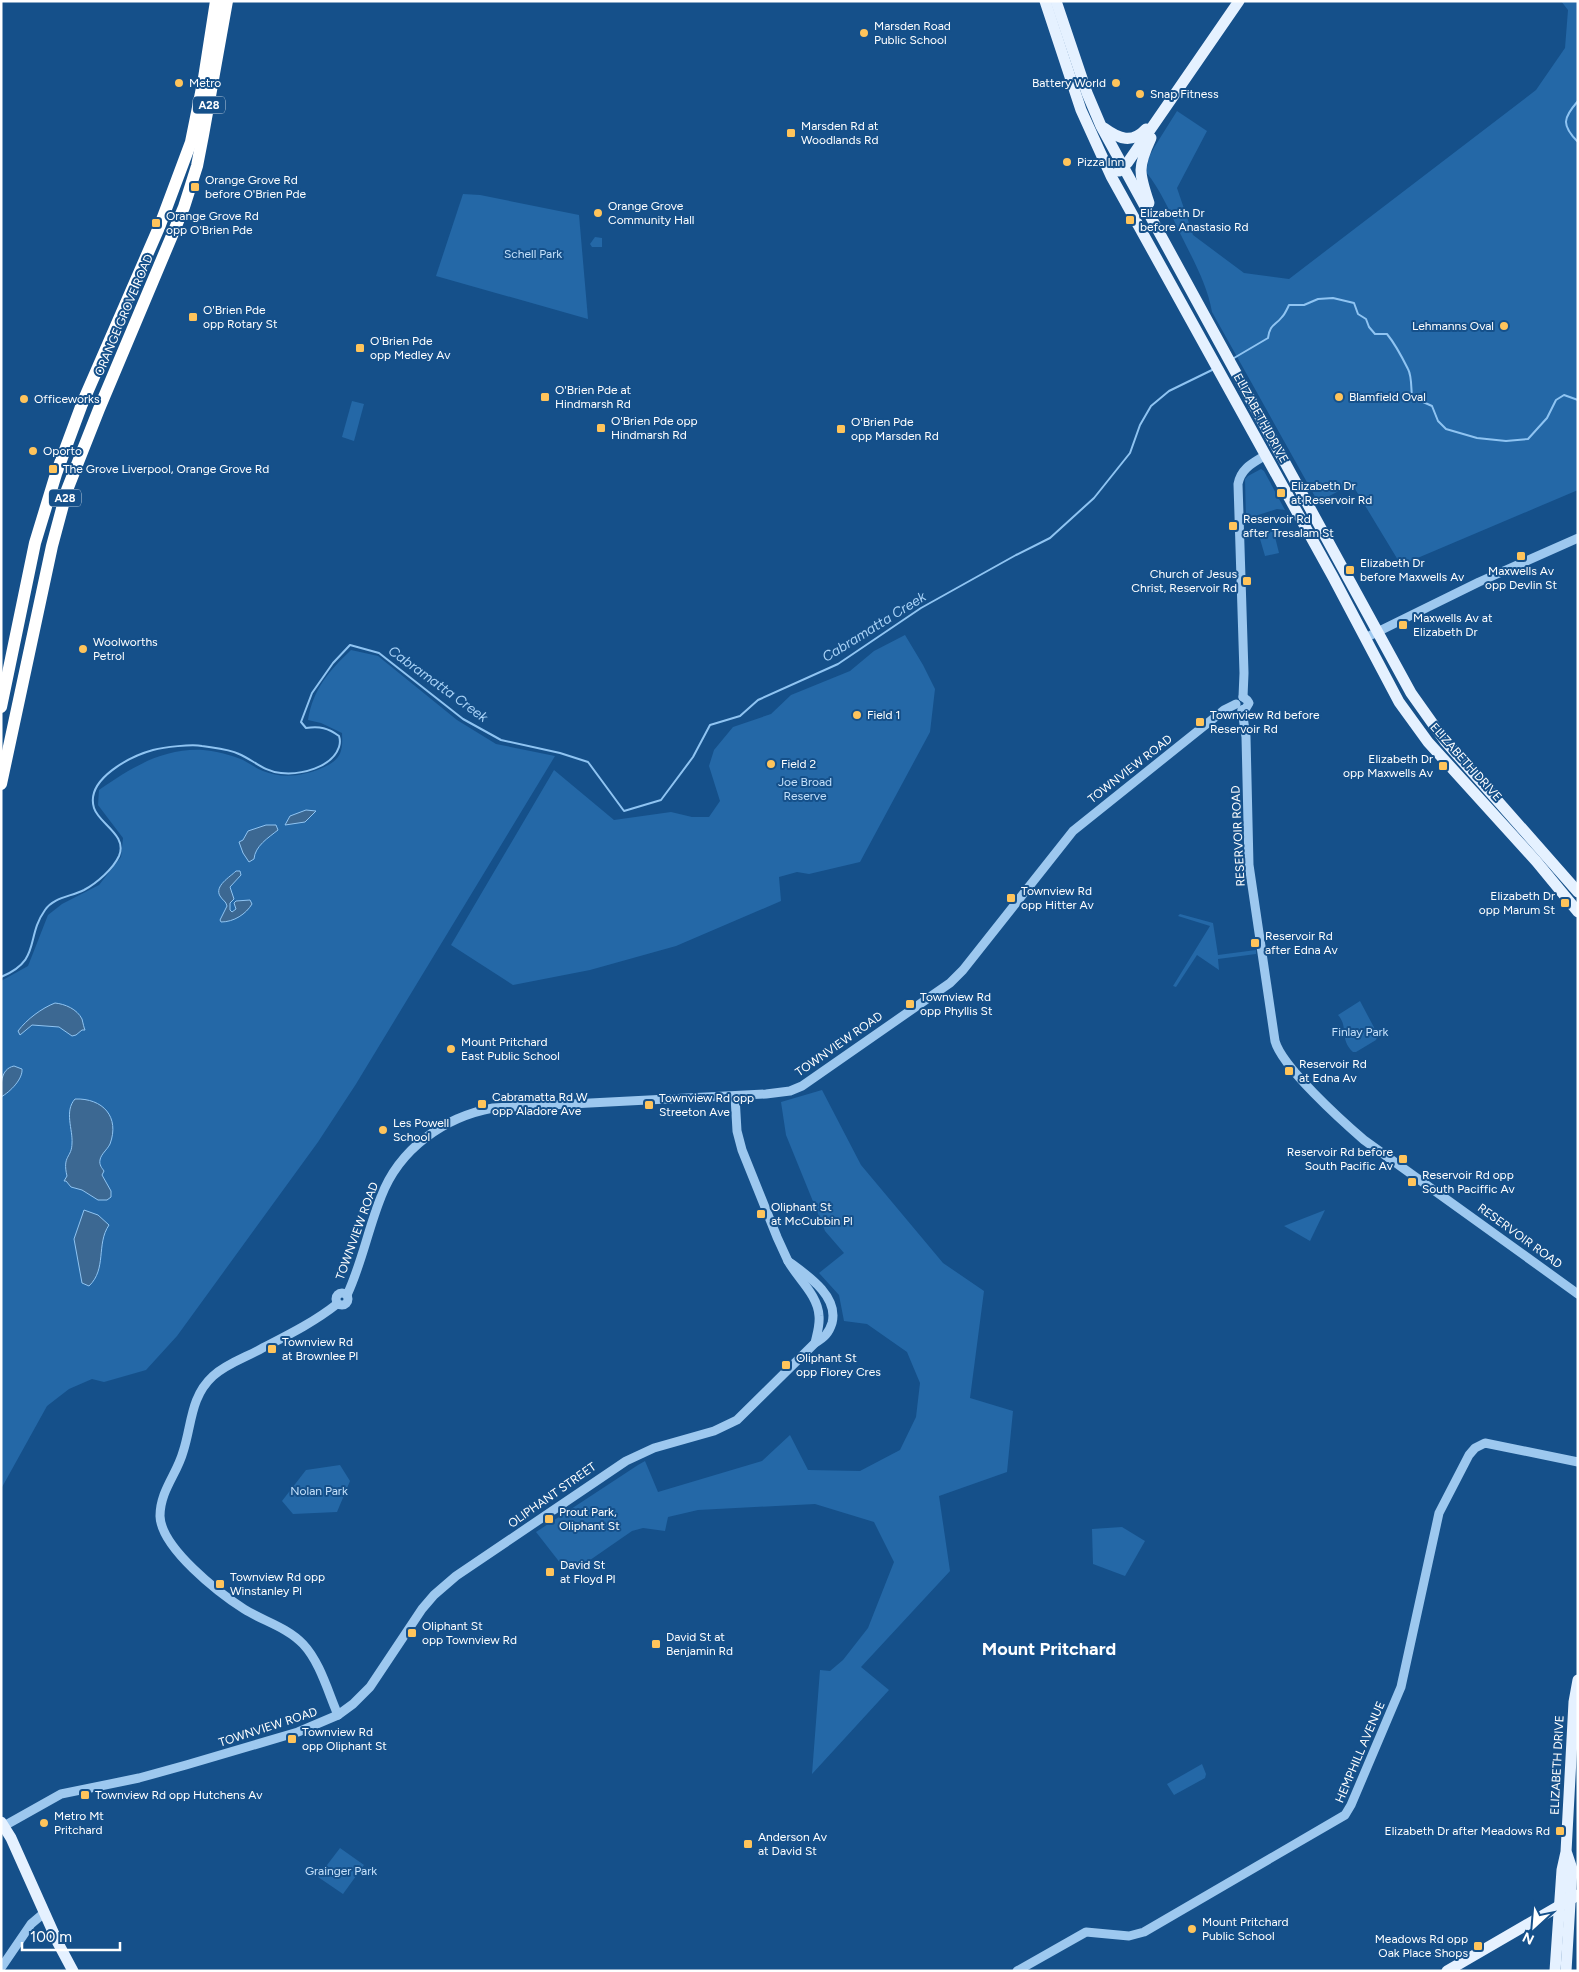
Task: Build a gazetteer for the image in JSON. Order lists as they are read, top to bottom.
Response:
{
  "streets": {
    "highway": ["A28", "ORANGE GROVE ROAD"],
    "main road": ["ELIZABETH DRIVE"],
    "street": [
      "TOWNVIEW ROAD",
      "RESERVOIR ROAD",
      "OLIPHANT STREET",
      "HEMPHILL AVENUE"
    ]
  },
  "crossings": [
    ["ELIZABETH DRIVE", "RESERVOIR ROAD"],
    ["TOWNVIEW ROAD", "RESERVOIR ROAD"],
    ["TOWNVIEW ROAD", "OLIPHANT STREET"]
  ],
  "districts": ["Mount Pritchard"],
  "water": ["Cabramatta Creek"],
  "parks": [
    "Schell Park",
    "Joe Broad Reserve",
    "Finlay Park",
    "Nolan Park",
    "Grainger Park"
  ],
  "places": {
    "other": [
      "Marsden Road Public School",
      "Metro",
      "Battery World",
      "Snap Fitness",
      "Pizza Inn",
      "Orange Grove Community Hall",
      "Lehmanns Oval",
      "Blamfield Oval",
      "Officeworks",
      "Oporto",
      "Woolworths Petrol",
      "Field 1",
      "Field 2",
      "Mount Pritchard East Public School",
      "Les Powell School",
      "Metro Mt Pritchard",
      "Mount Pritchard Public School"
    ],
    "transit": [
      "Marsden Rd at Woodlands Rd",
      "Orange Grove Rd before O'Brien Pde",
      "Elizabeth Dr before Anastasio Rd",
      "Orange Grove Rd opp O'Brien Pde",
      "O'Brien Pde opp Rotary St",
      "O'Brien Pde opp Medley Av",
      "O'Brien Pde at Hindmarsh Rd",
      "O'Brien Pde opp Hindmarsh Rd",
      "O'Brien Pde opp Marsden Rd",
      "The Grove Liverpool, Orange Grove Rd",
      "Elizabeth Dr at Reservoir Rd",
      "Reservoir Rd after Tresalam St",
      "Maxwells Av opp Devlin St",
      "Elizabeth Dr before Maxwells Av",
      "Church of Jesus Christ, Reservoir Rd",
      "Maxwells Av at Elizabeth Dr",
      "Townview Rd before Reservoir Rd",
      "Elizabeth Dr opp Maxwells Av",
      "Townview Rd opp Hitter Av",
      "Elizabeth Dr opp Marum St",
      "Reservoir Rd after Edna Av",
      "Townview Rd opp Phyllis St",
      "Reservoir Rd at Edna Av",
      "Cabramatta Rd W opp Aladore Ave",
      "Townview Rd opp Streeton Ave",
      "Reservoir Rd before South Pacific Av",
      "Reservoir Rd opp South Paciffic Av",
      "Oliphant St at McCubbin Pl",
      "Townview Rd at Brownlee Pl",
      "Oliphant St opp Florey Cres",
      "Prout Park, Oliphant St",
      "David St at Floyd Pl",
      "Townview Rd opp Winstanley Pl",
      "Oliphant St opp Townview Rd",
      "David St at Benjamin Rd",
      "Townview Rd opp Oliphant St",
      "Townview Rd opp Hutchens Av",
      "Elizabeth Dr after Meadows Rd",
      "Anderson Av at David St",
      "Meadows Rd opp Oak Place Shops"
    ]
  },
  "scale_bar": "100 m",
  "north": "bottom left"
}
